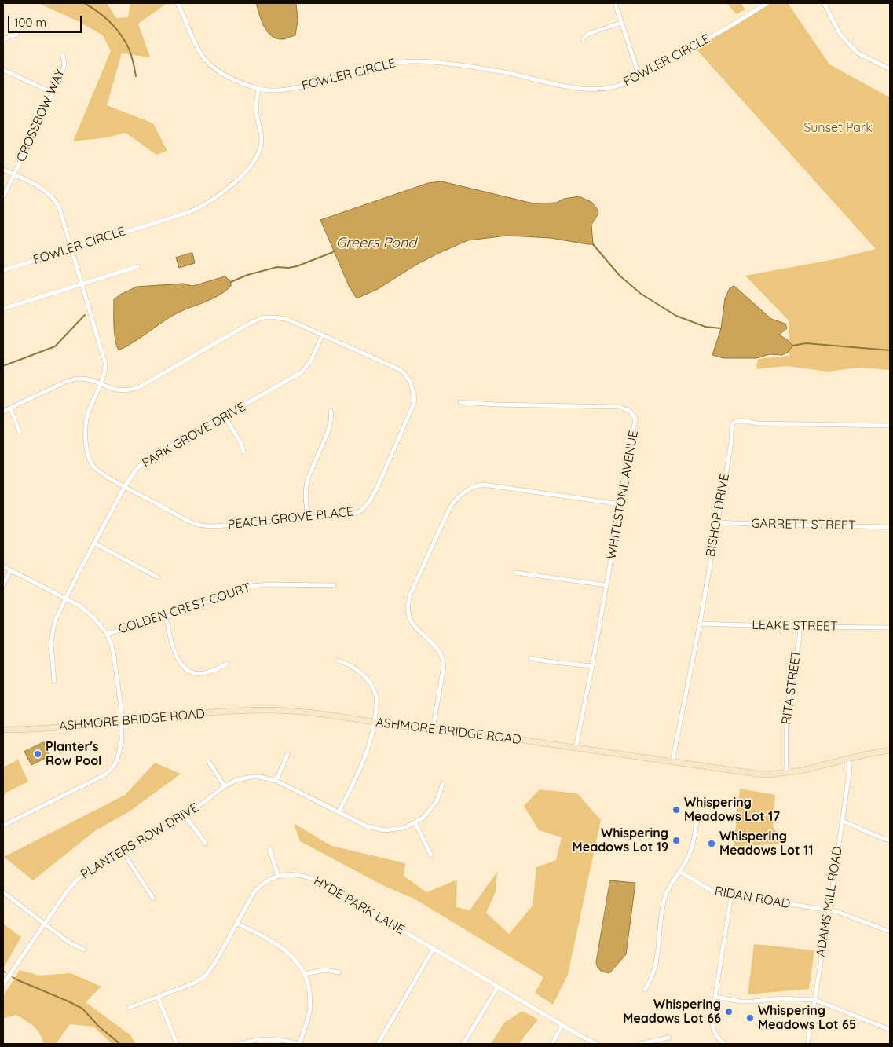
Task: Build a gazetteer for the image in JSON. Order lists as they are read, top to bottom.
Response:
{
  "streets": {
    "main road": ["ASHMORE BRIDGE ROAD"],
    "street": [
      "FOWLER CIRCLE",
      "CROSSBOW WAY",
      "PARK GROVE DRIVE",
      "WHITESTONE AVENUE",
      "BISHOP DRIVE",
      "PEACH GROVE PLACE",
      "GARRETT STREET",
      "GOLDEN CREST COURT",
      "LEAKE STREET",
      "RITA STREET",
      "PLANTERS ROW DRIVE",
      "RIDAN ROAD",
      "ADAMS MILL ROAD",
      "HYDE PARK LANE"
    ]
  },
  "crossings": [
    ["FOWLER CIRCLE", "PEACH GROVE PLACE"],
    ["CROSSBOW WAY", "PEACH GROVE PLACE"],
    ["PARK GROVE DRIVE", "PEACH GROVE PLACE"],
    ["WHITESTONE AVENUE", "ASHMORE BRIDGE ROAD"],
    ["BISHOP DRIVE", "GARRETT STREET"],
    ["BISHOP DRIVE", "LEAKE STREET"],
    ["BISHOP DRIVE", "ASHMORE BRIDGE ROAD"],
    ["LEAKE STREET", "RITA STREET"],
    ["RITA STREET", "ASHMORE BRIDGE ROAD"],
    ["ASHMORE BRIDGE ROAD", "ADAMS MILL ROAD"],
    ["RIDAN ROAD", "ADAMS MILL ROAD"]
  ],
  "water": ["Greers Pond"],
  "parks": ["Sunset Park"],
  "places": [
    "Planter's Row Pool",
    "Whispering Meadows Lot 17",
    "Whispering Meadows Lot 19",
    "Whispering Meadows Lot 11",
    "Whispering Meadows Lot 66",
    "Whispering Meadows Lot 65"
  ],
  "scale_bar": "100 m"
}
